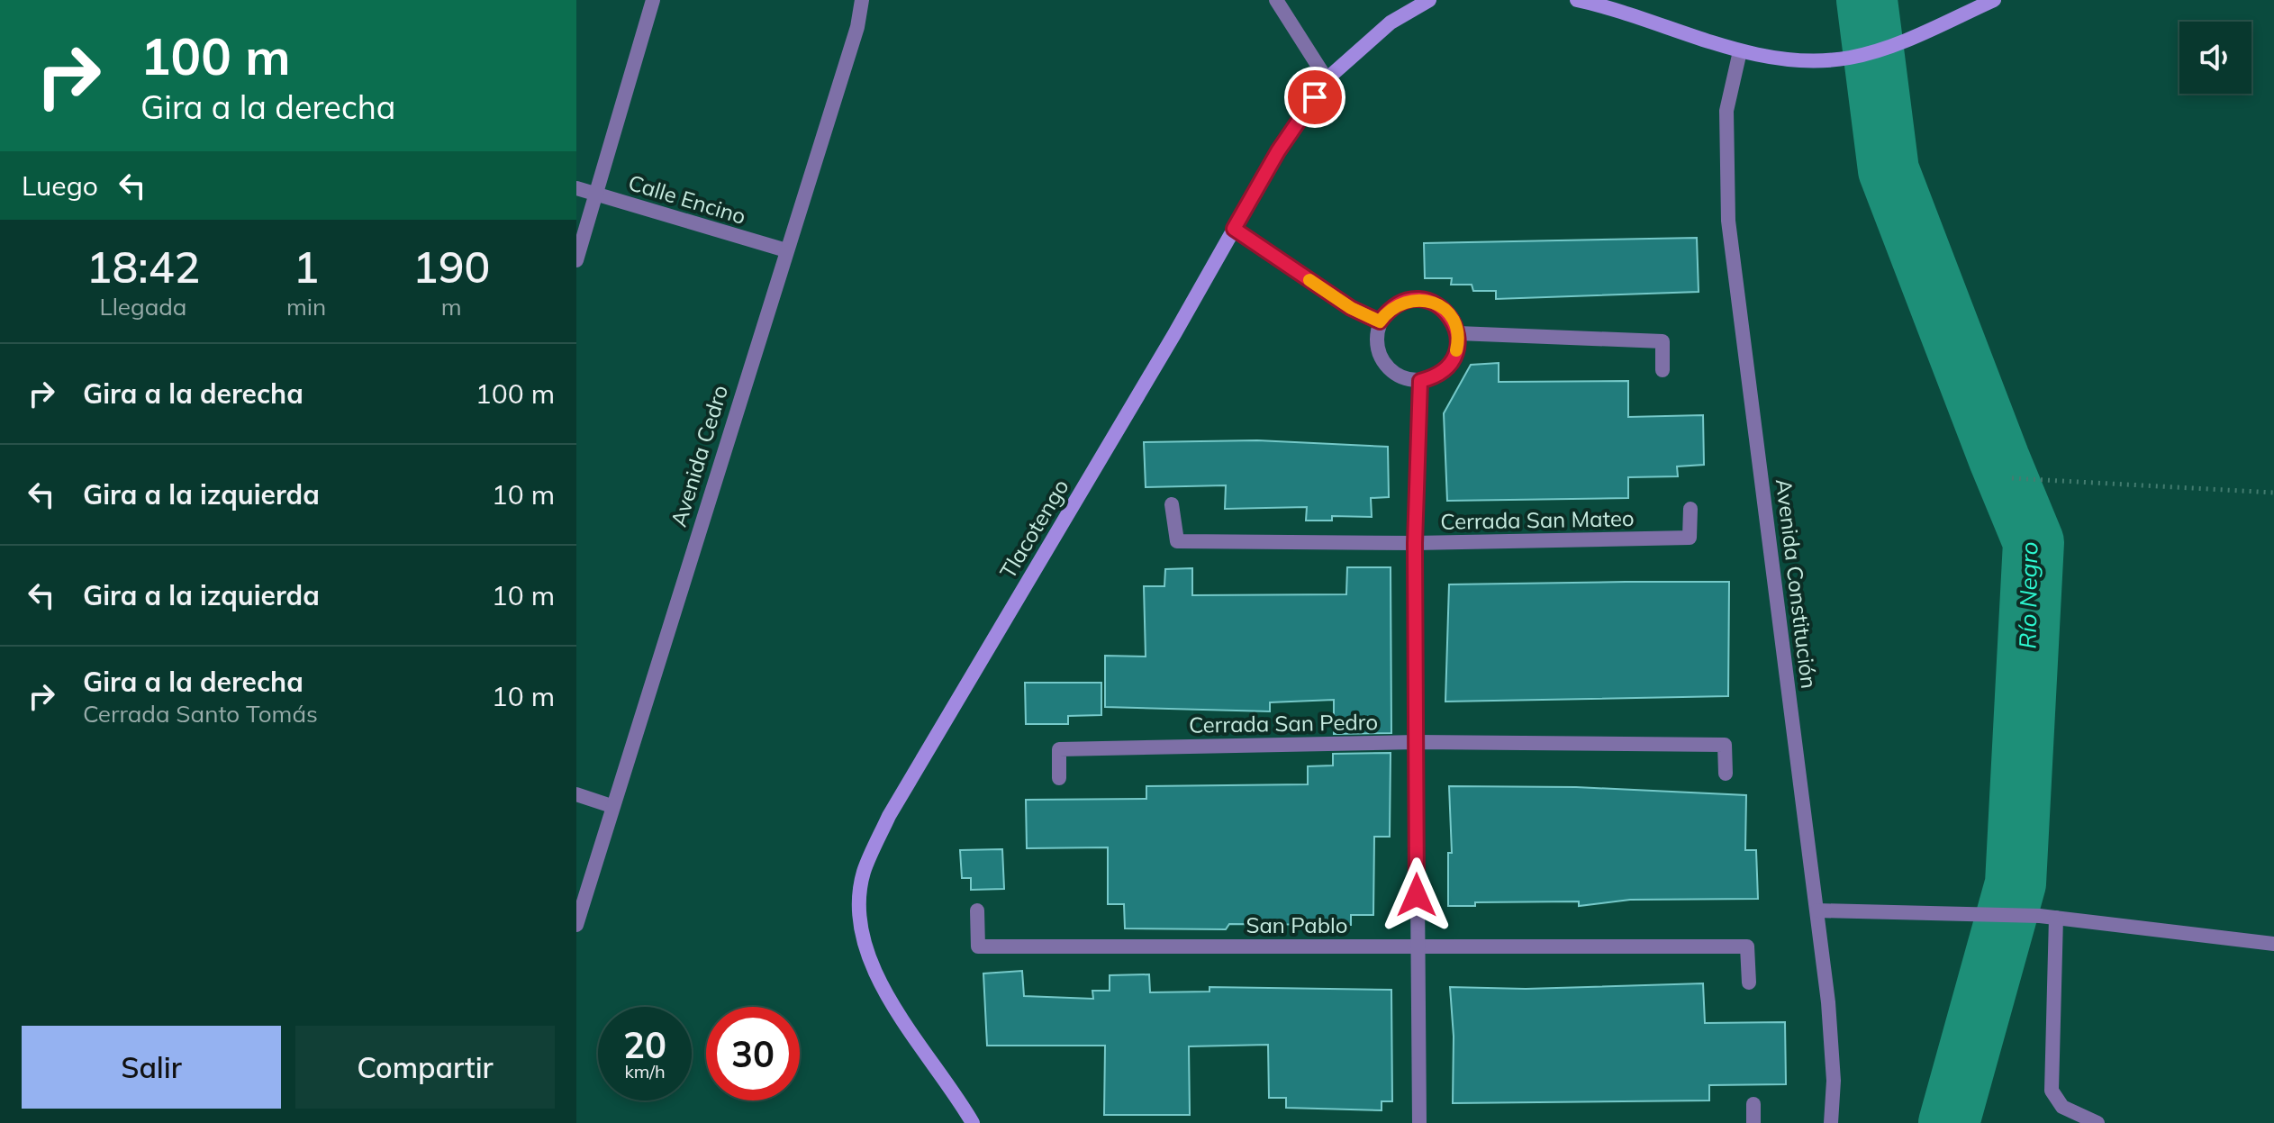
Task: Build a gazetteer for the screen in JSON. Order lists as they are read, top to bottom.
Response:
{
  "streets": {
    "street": [
      "Calle Encino",
      "Avenida Cedro",
      "Cerrada San Mateo",
      "Tlacotengo",
      "Avenida Constitución",
      "Cerrada San Pedro",
      "San Pablo"
    ]
  },
  "crossings": [
    ["Calle Encino", "Avenida Cedro"]
  ],
  "water": ["Río Negro"],
  "page": {
    "turn": ["100 m", "Gira a la derecha"],
    "then": "Luego",
    "eta": [
      "18:42",
      "Llegada",
      "1",
      "min",
      "190",
      "m"
    ],
    "list": [
      {
        "name": "Gira a la derecha",
        "value": "100 m"
      },
      {
        "name": "Gira a la izquierda",
        "value": "10 m"
      },
      {
        "name": "Gira a la izquierda",
        "value": "10 m"
      },
      {
        "name": "Gira a la derecha",
        "note": "Cerrada Santo Tomás",
        "value": "10 m"
      }
    ],
    "speed": "20 km/h",
    "limit": "30",
    "buttons": ["Salir", "Compartir"]
  }
}
